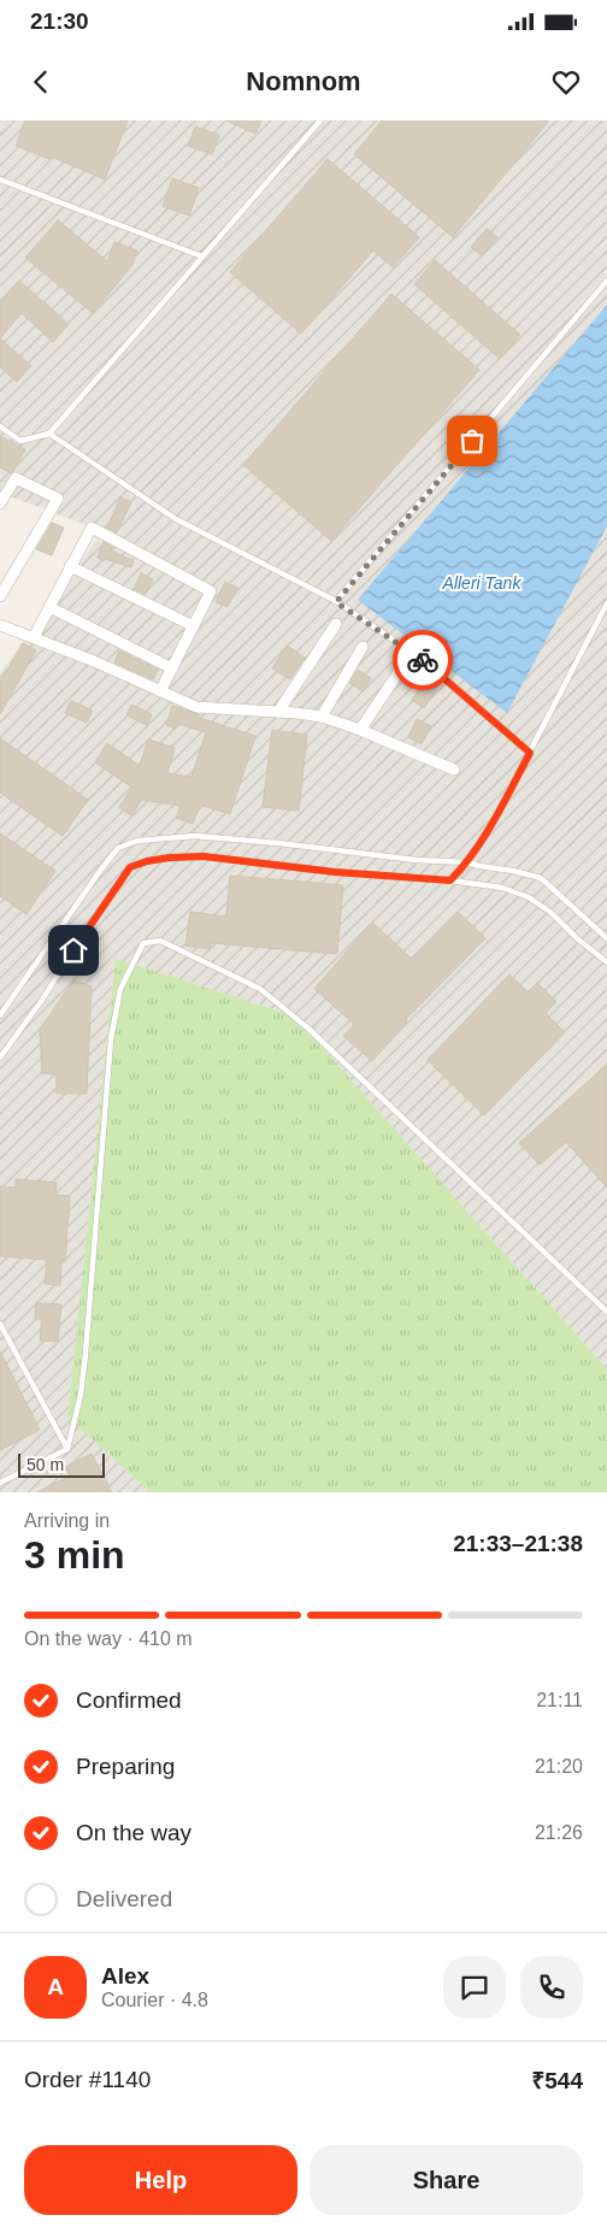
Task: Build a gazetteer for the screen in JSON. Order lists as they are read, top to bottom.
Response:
{
  "water": ["Alleri Tank"],
  "scale_bar": "50 m",
  "page": {
    "status": "21:30",
    "header": "Nomnom",
    "scale": "50 m",
    "heading": ["3 min", "Arriving in", "21:33–21:38"],
    "panel": [
      "Alex",
      "Courier · 4.8",
      "Order #1140",
      "₹544"
    ],
    "bar": "On the way · 410 m",
    "list": [
      ["Confirmed", "21:11"],
      ["Preparing", "21:20"],
      ["On the way", "21:26"],
      "Delivered"
    ],
    "round": "A",
    "buttons": ["Help", "Share"]
  }
}
